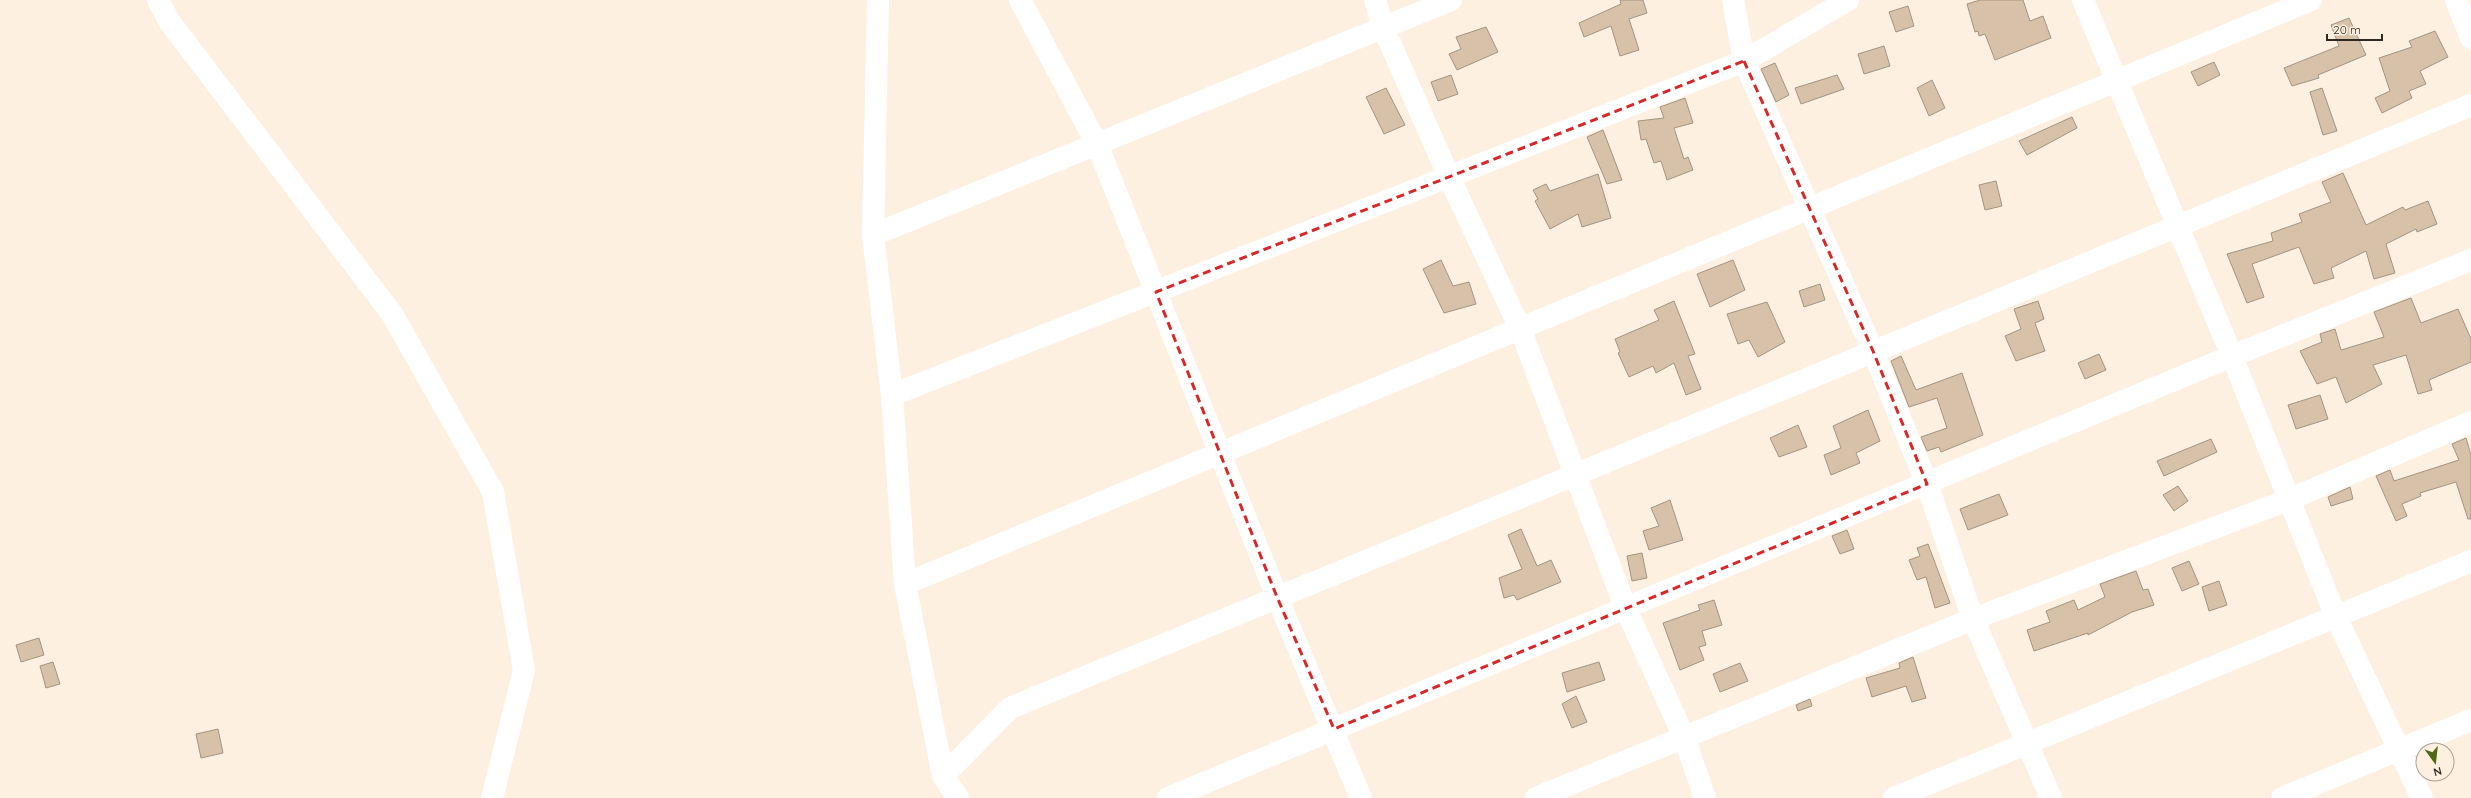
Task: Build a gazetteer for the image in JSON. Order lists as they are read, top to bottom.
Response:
{
  "scale_bar": "20 m",
  "north": "bottom"
}
